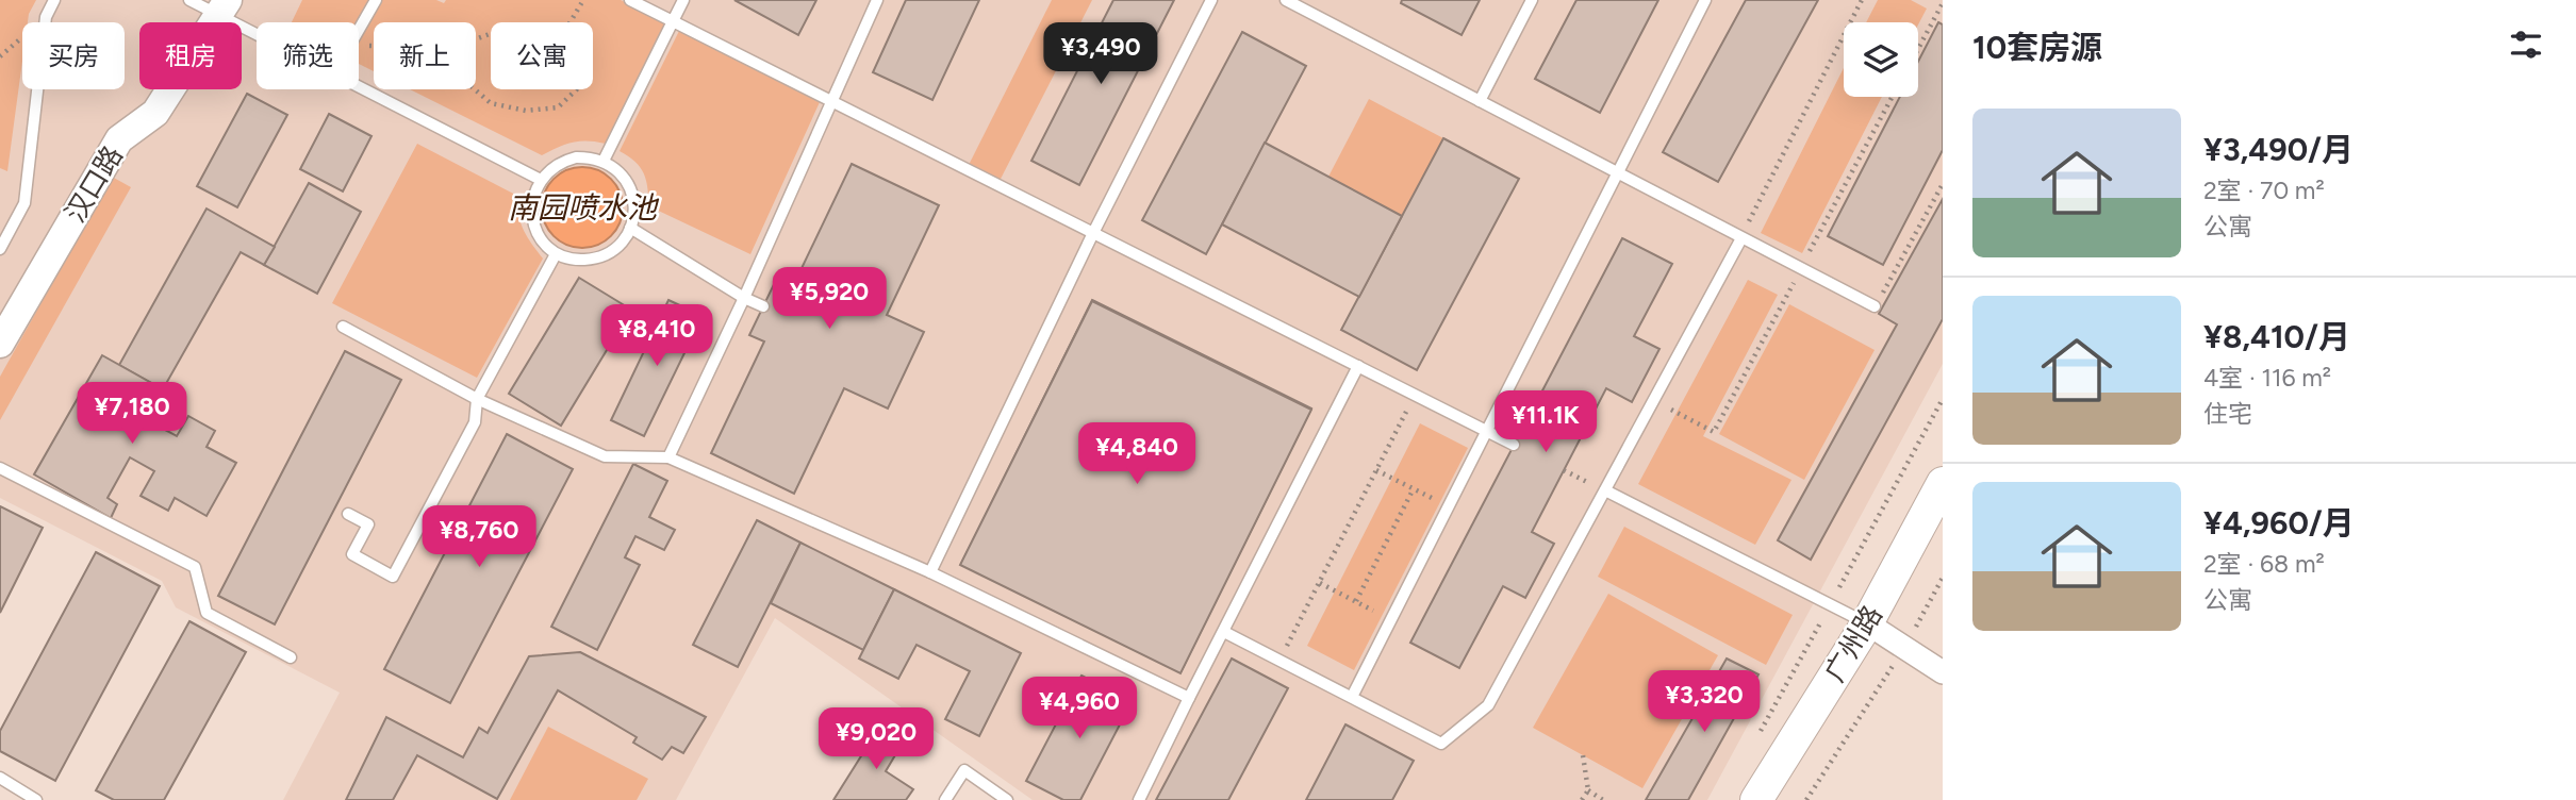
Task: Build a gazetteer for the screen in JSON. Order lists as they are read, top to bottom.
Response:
{
  "streets": {
    "main road": ["广州路"],
    "street": ["汉口路"]
  },
  "water": ["南园喷水池"],
  "page": {
    "heading": "10套房源",
    "price": [
      "¥3,490",
      "¥5,920",
      "¥8,410",
      "¥7,180",
      "¥11.1K",
      "¥4,840",
      "¥8,760",
      "¥3,320",
      "¥4,960",
      "¥9,020"
    ],
    "chip": [
      "买房",
      "租房",
      "筛选",
      "新上",
      "公寓"
    ],
    "list": [
      {
        "name": "¥3,490/月",
        "note": "2室 · 70 m² · 公寓"
      },
      {
        "name": "¥8,410/月",
        "note": "4室 · 116 m² · 住宅"
      },
      {
        "name": "¥4,960/月",
        "note": "2室 · 68 m² · 公寓"
      }
    ]
  }
}
